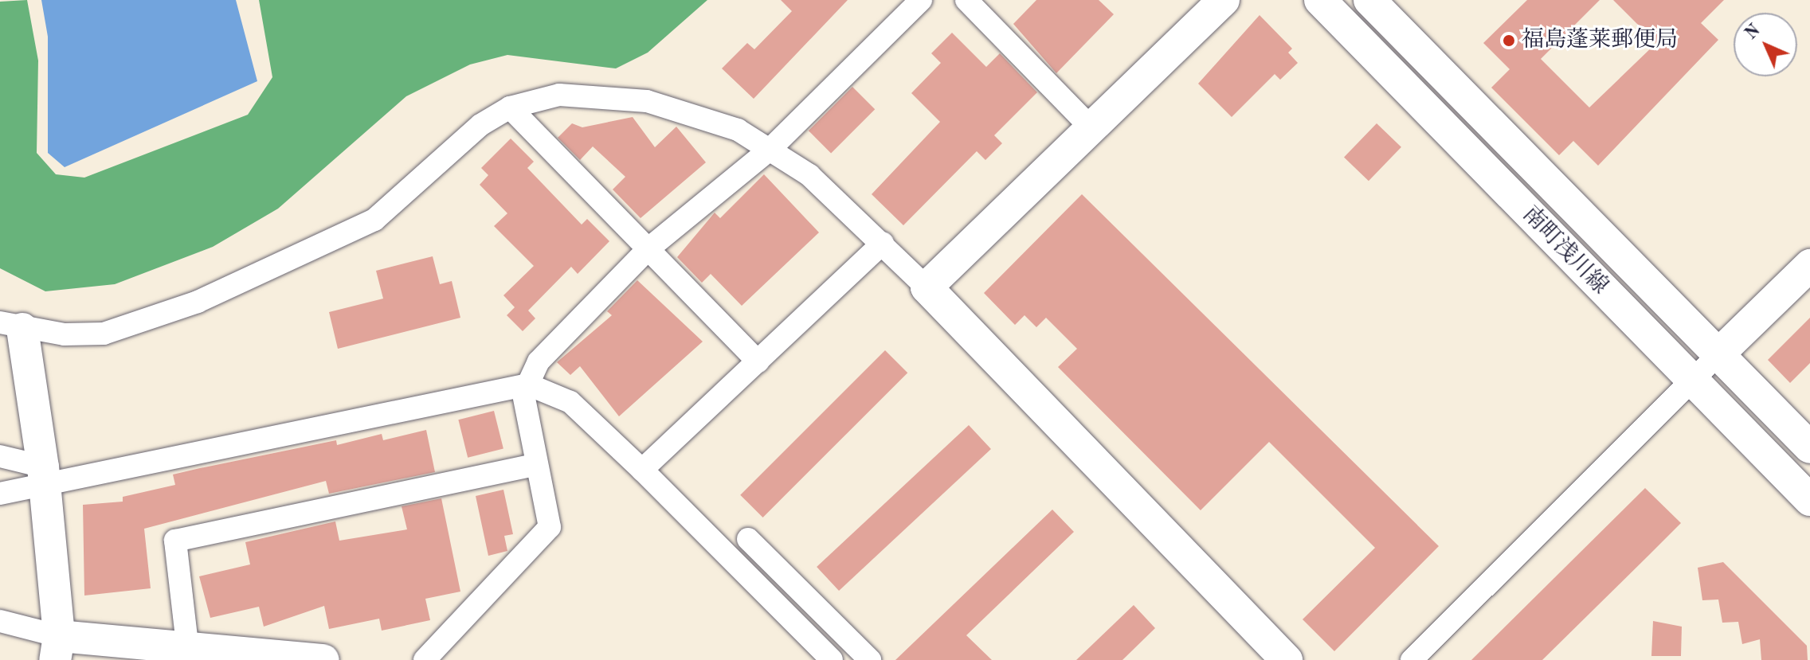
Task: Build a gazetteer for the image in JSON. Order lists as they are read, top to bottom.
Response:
{
  "streets": {
    "street": ["南町浅川線"]
  },
  "places": ["福島蓬莱郵便局"],
  "north": "top left"
}
